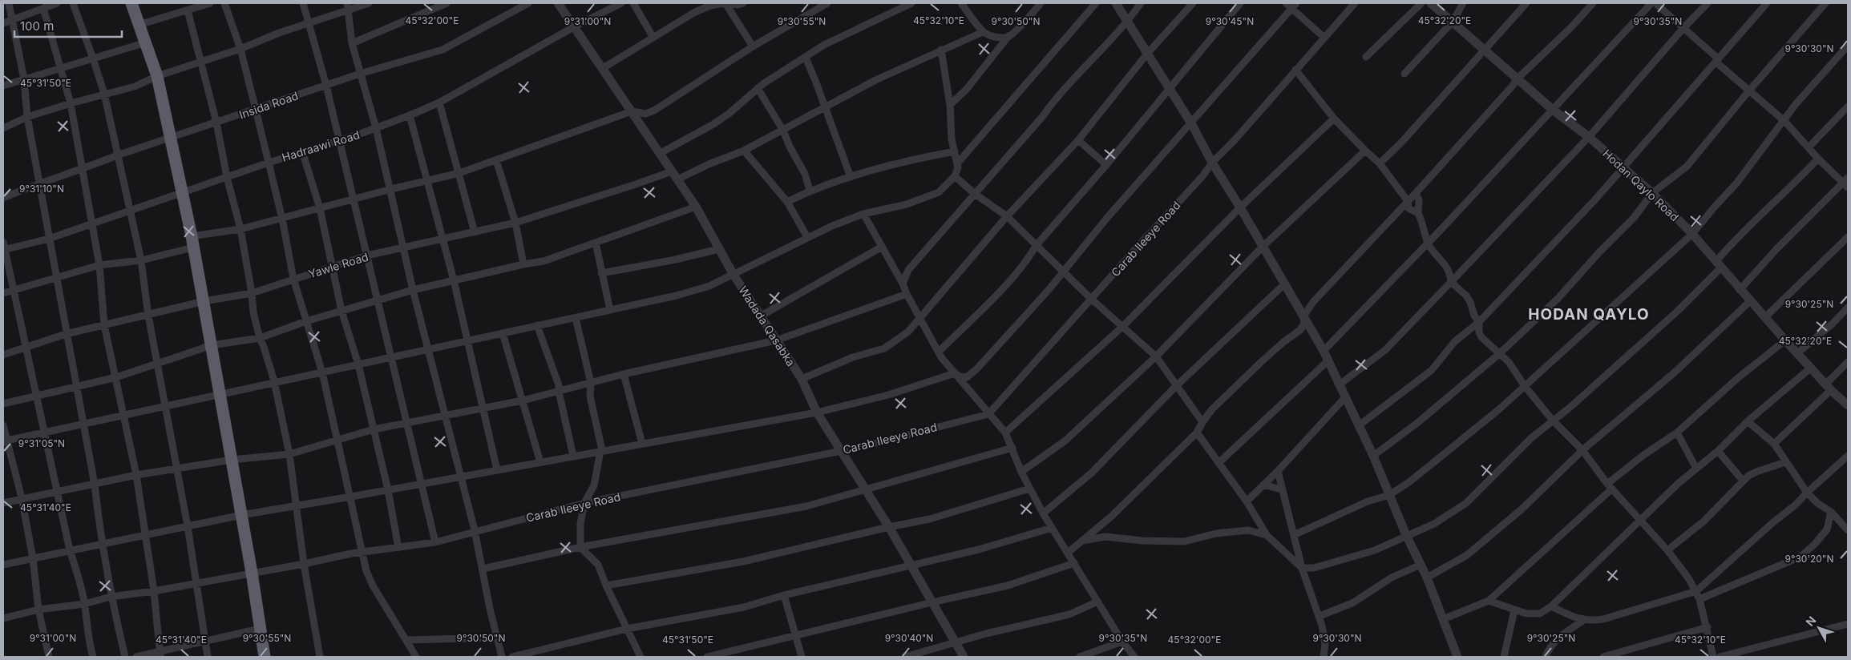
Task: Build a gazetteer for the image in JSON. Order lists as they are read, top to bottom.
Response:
{
  "streets": {
    "street": [
      "Insida Road",
      "Hadraawi Road",
      "Hodan Qaylo Road",
      "Carab Ileeye Road",
      "Yawle Road",
      "Wadada Qasabka"
    ]
  },
  "crossings": [
    ["Hadraawi Road", "Wadada Qasabka"],
    ["Carab Ileeye Road", "Wadada Qasabka"],
    ["Yawle Road", "Wadada Qasabka"]
  ],
  "districts": ["HODAN QAYLO"],
  "scale_bar": "100 m",
  "north": "top left",
  "coordinates": [
    "45°32'00\"E",
    "45°32'10\"E",
    "45°32'20\"E",
    "9°31'00\"N",
    "9°30'55\"N",
    "9°30'50\"N",
    "9°30'45\"N",
    "9°30'35\"N",
    "9°30'30\"N",
    "45°31'50\"E",
    "9°31'10\"N",
    "9°30'25\"N",
    "9°31'05\"N",
    "45°31'40\"E",
    "9°30'20\"N",
    "9°30'40\"N"
  ]
}
